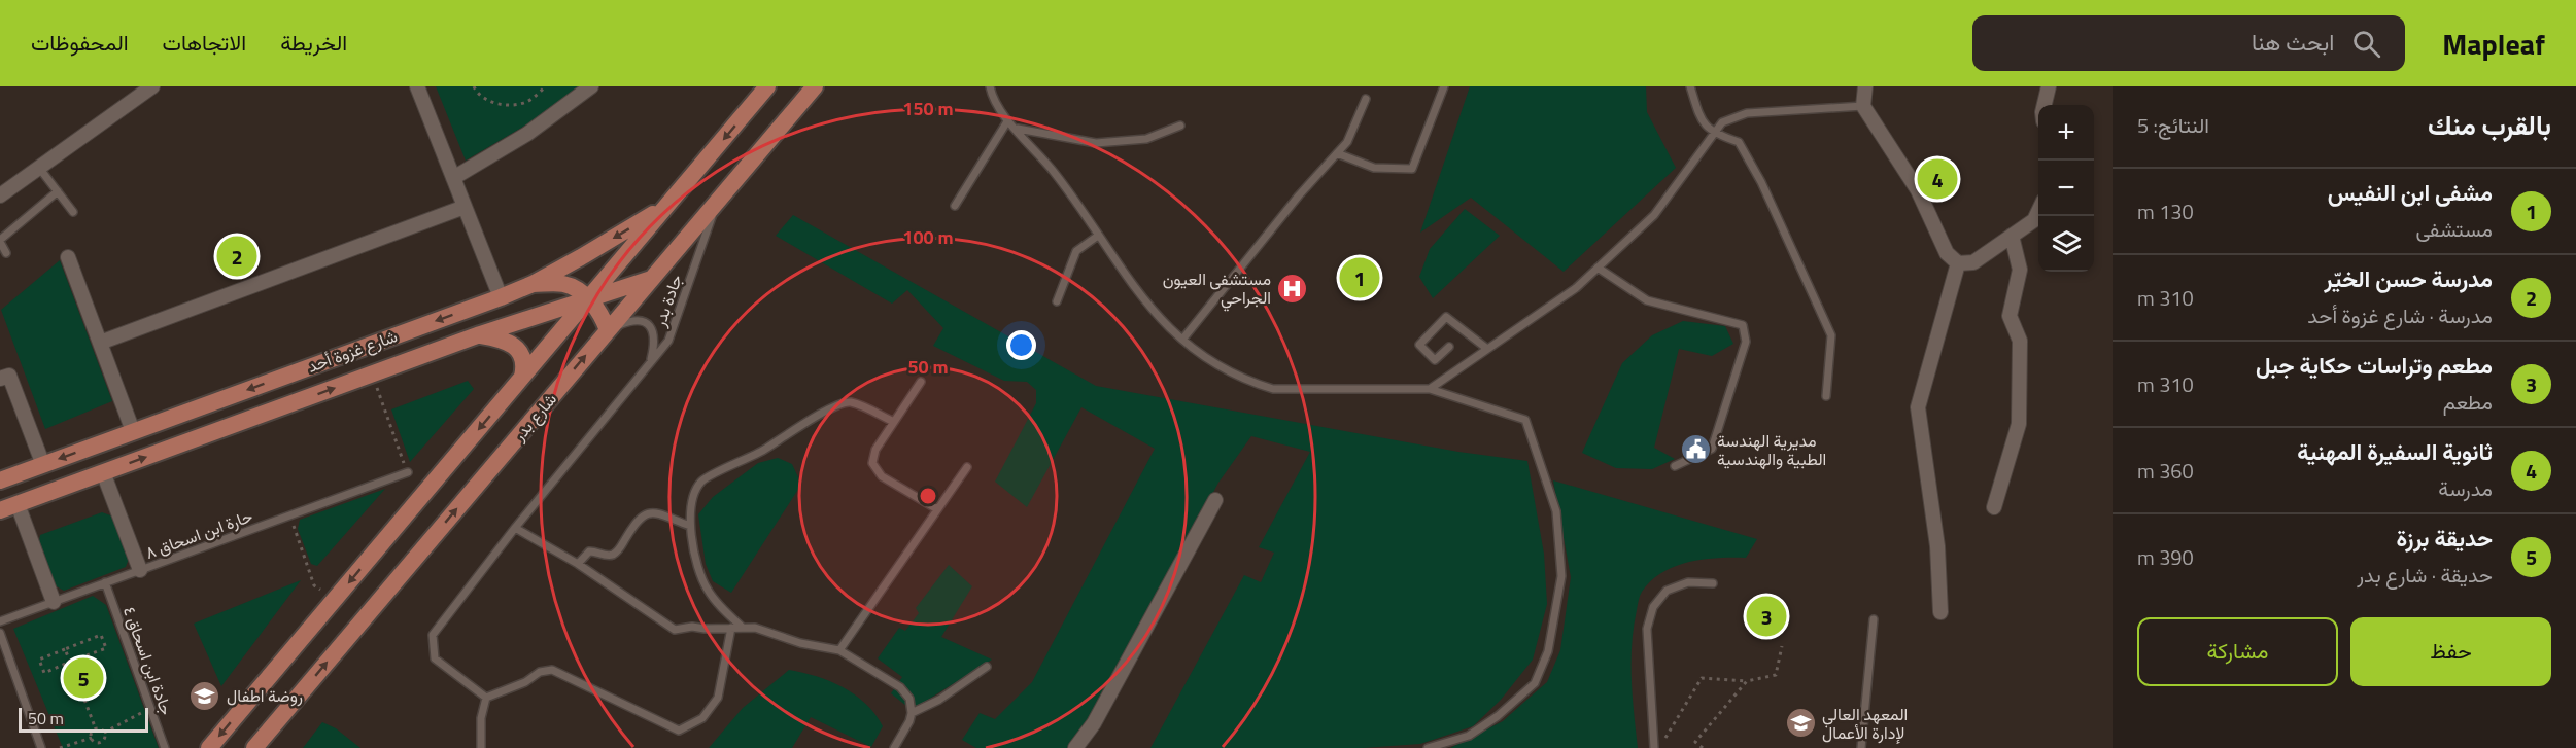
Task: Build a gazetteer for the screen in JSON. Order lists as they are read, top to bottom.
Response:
{
  "streets": {
    "main road": ["شارع غزوة أحد", "شارع بدر"],
    "lane": ["جادة بدر", "حارة ابن اسحاق ٨", "جادة ابن اسحاق ٤"]
  },
  "crossings": [
    ["جادة بدر", "شارع بدر"],
    ["شارع غزوة أحد", "شارع بدر"],
    ["حارة ابن اسحاق ٨", "جادة ابن اسحاق ٤"]
  ],
  "places": {
    "hospital": ["مستشفى العيون الجراحي"],
    "public building": ["مديرية الهندسة الطبية والهندسية"],
    "school or university": ["روضة اطفال", "المعهد العالي لإدارة الأعمال"]
  },
  "scale_bar": "50 m",
  "page": {
    "header": "Mapleaf",
    "search": "ابحث هنا",
    "nav": ["الخريطة", "الاتجاهات", "المحفوظات"],
    "heading": ["بالقرب منك", "النتائج: 5"],
    "map_buttons": ["+", "−"],
    "pins": [
      "4",
      "2",
      "1",
      "3",
      "5"
    ],
    "list": [
      {
        "mark": "1",
        "name": "مشفى ابن النفيس",
        "note": "مستشفى",
        "value": "130 m"
      },
      {
        "mark": "2",
        "name": "مدرسة حسن الخيّر",
        "note": "مدرسة · شارع غزوة أحد",
        "value": "310 m"
      },
      {
        "mark": "3",
        "name": "مطعم وتراسات حكاية جبل",
        "note": "مطعم",
        "value": "310 m"
      },
      {
        "mark": "4",
        "name": "ثانوية السفيرة المهنية",
        "note": "مدرسة",
        "value": "360 m"
      },
      {
        "mark": "5",
        "name": "حديقة برزة",
        "note": "حديقة · شارع بدر",
        "value": "390 m"
      }
    ],
    "buttons": ["حفظ", "مشاركة"],
    "scale": "50 m"
  },
  "rings": ["150 m", "100 m", "50 m"]
}
